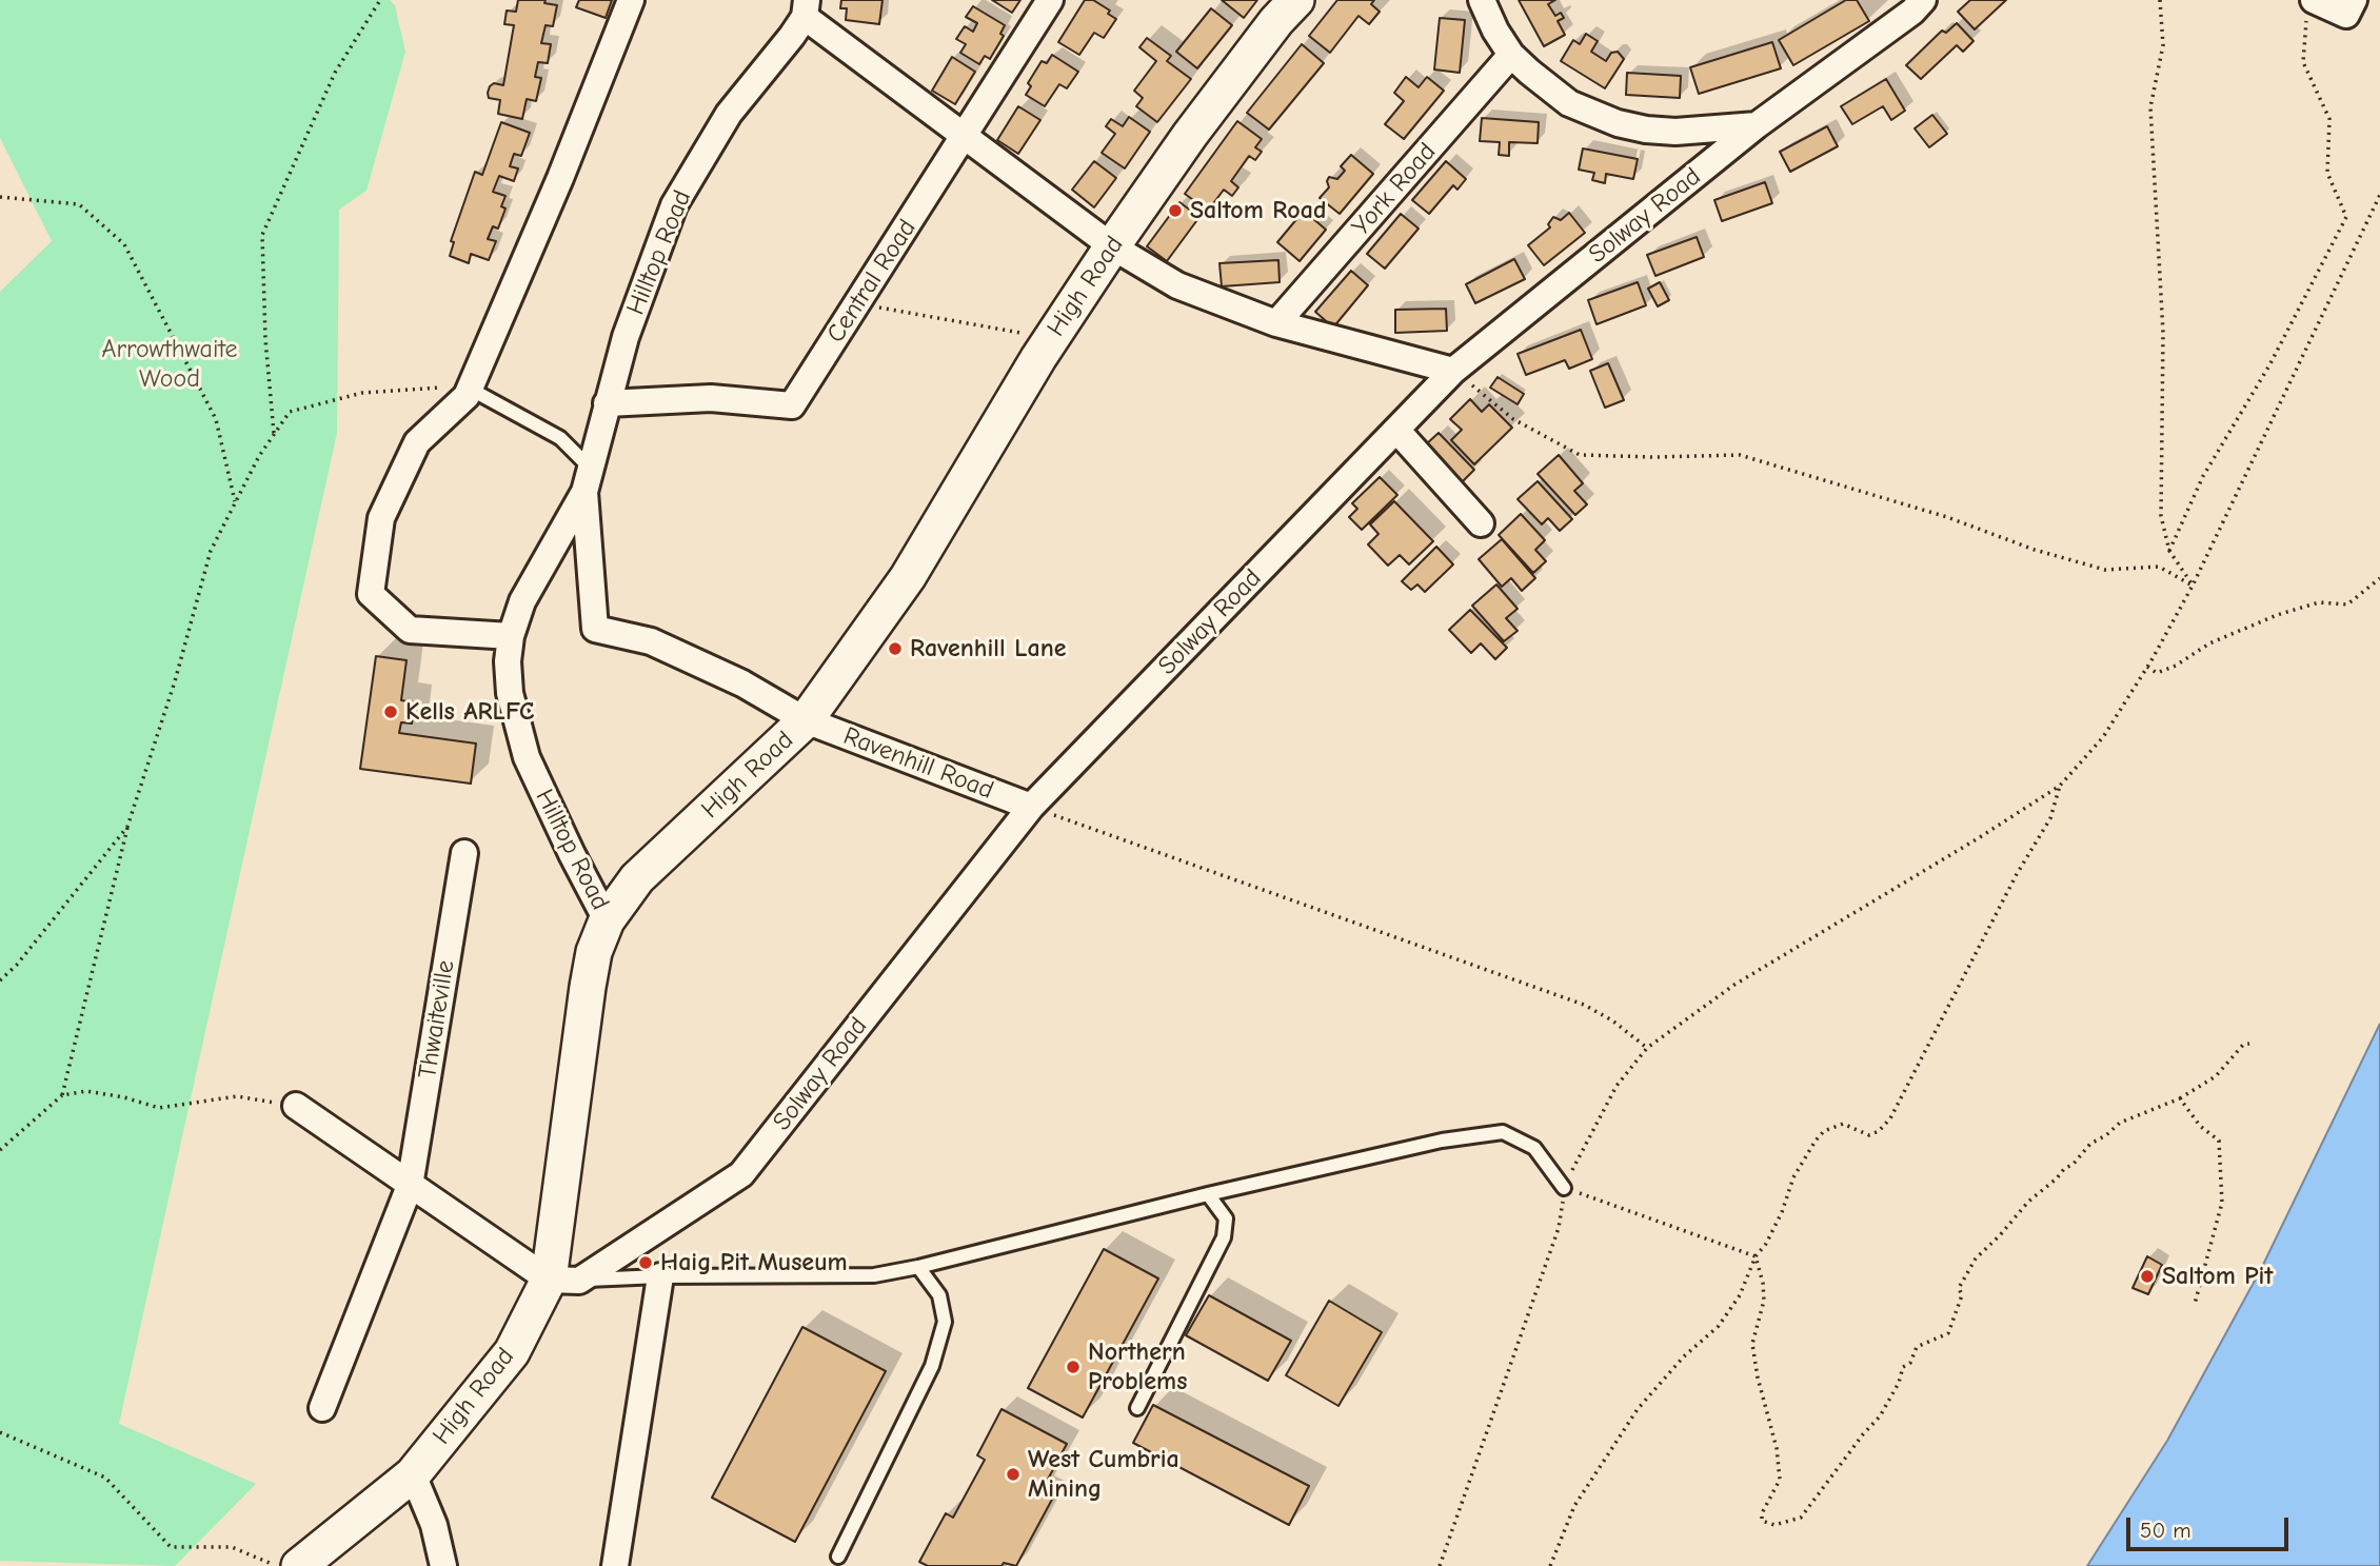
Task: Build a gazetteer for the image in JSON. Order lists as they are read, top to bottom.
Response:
{
  "streets": {
    "street": [
      "York Road",
      "Solway Road",
      "Hilltop Road",
      "Central Road",
      "High Road",
      "Ravenhill Road",
      "Thwaiteville"
    ]
  },
  "crossings": [
    ["Solway Road", "High Road"],
    ["Solway Road", "Ravenhill Road"],
    ["Hilltop Road", "Central Road"],
    ["Hilltop Road", "High Road"],
    ["Hilltop Road", "Ravenhill Road"],
    ["High Road", "Ravenhill Road"]
  ],
  "parks": ["Arrowthwaite Wood"],
  "places": [
    "Saltom Road",
    "Ravenhill Lane",
    "Kells ARLFC",
    "Haig Pit Museum",
    "Saltom Pit",
    "Northern Problems",
    "West Cumbria Mining"
  ],
  "scale_bar": "50 m"
}
